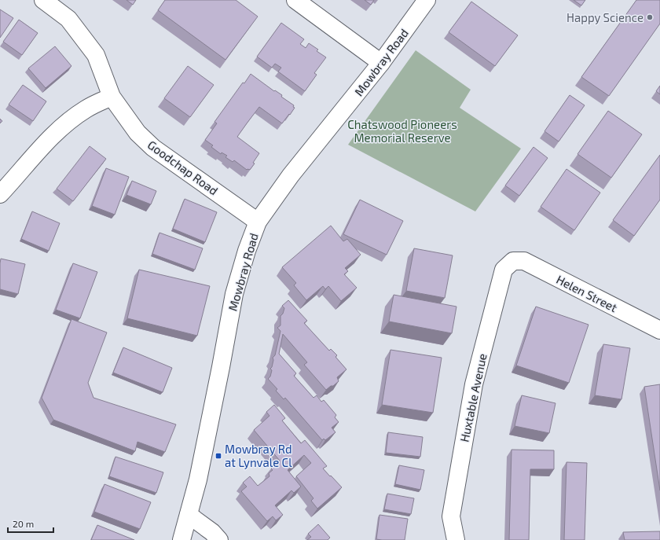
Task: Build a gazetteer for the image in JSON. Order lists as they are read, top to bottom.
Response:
{
  "streets": {
    "street": [
      "Mowbray Road",
      "Goodchap Road",
      "Helen Street",
      "Huxtable Avenue"
    ]
  },
  "crossings": [
    ["Mowbray Road", "Goodchap Road"],
    ["Helen Street", "Huxtable Avenue"]
  ],
  "parks": ["Chatswood Pioneers Memorial Reserve"],
  "places": {
    "other": ["Happy Science"],
    "transit": ["Mowbray Rd at Lynvale Cl"]
  },
  "scale_bar": "20 m"
}
